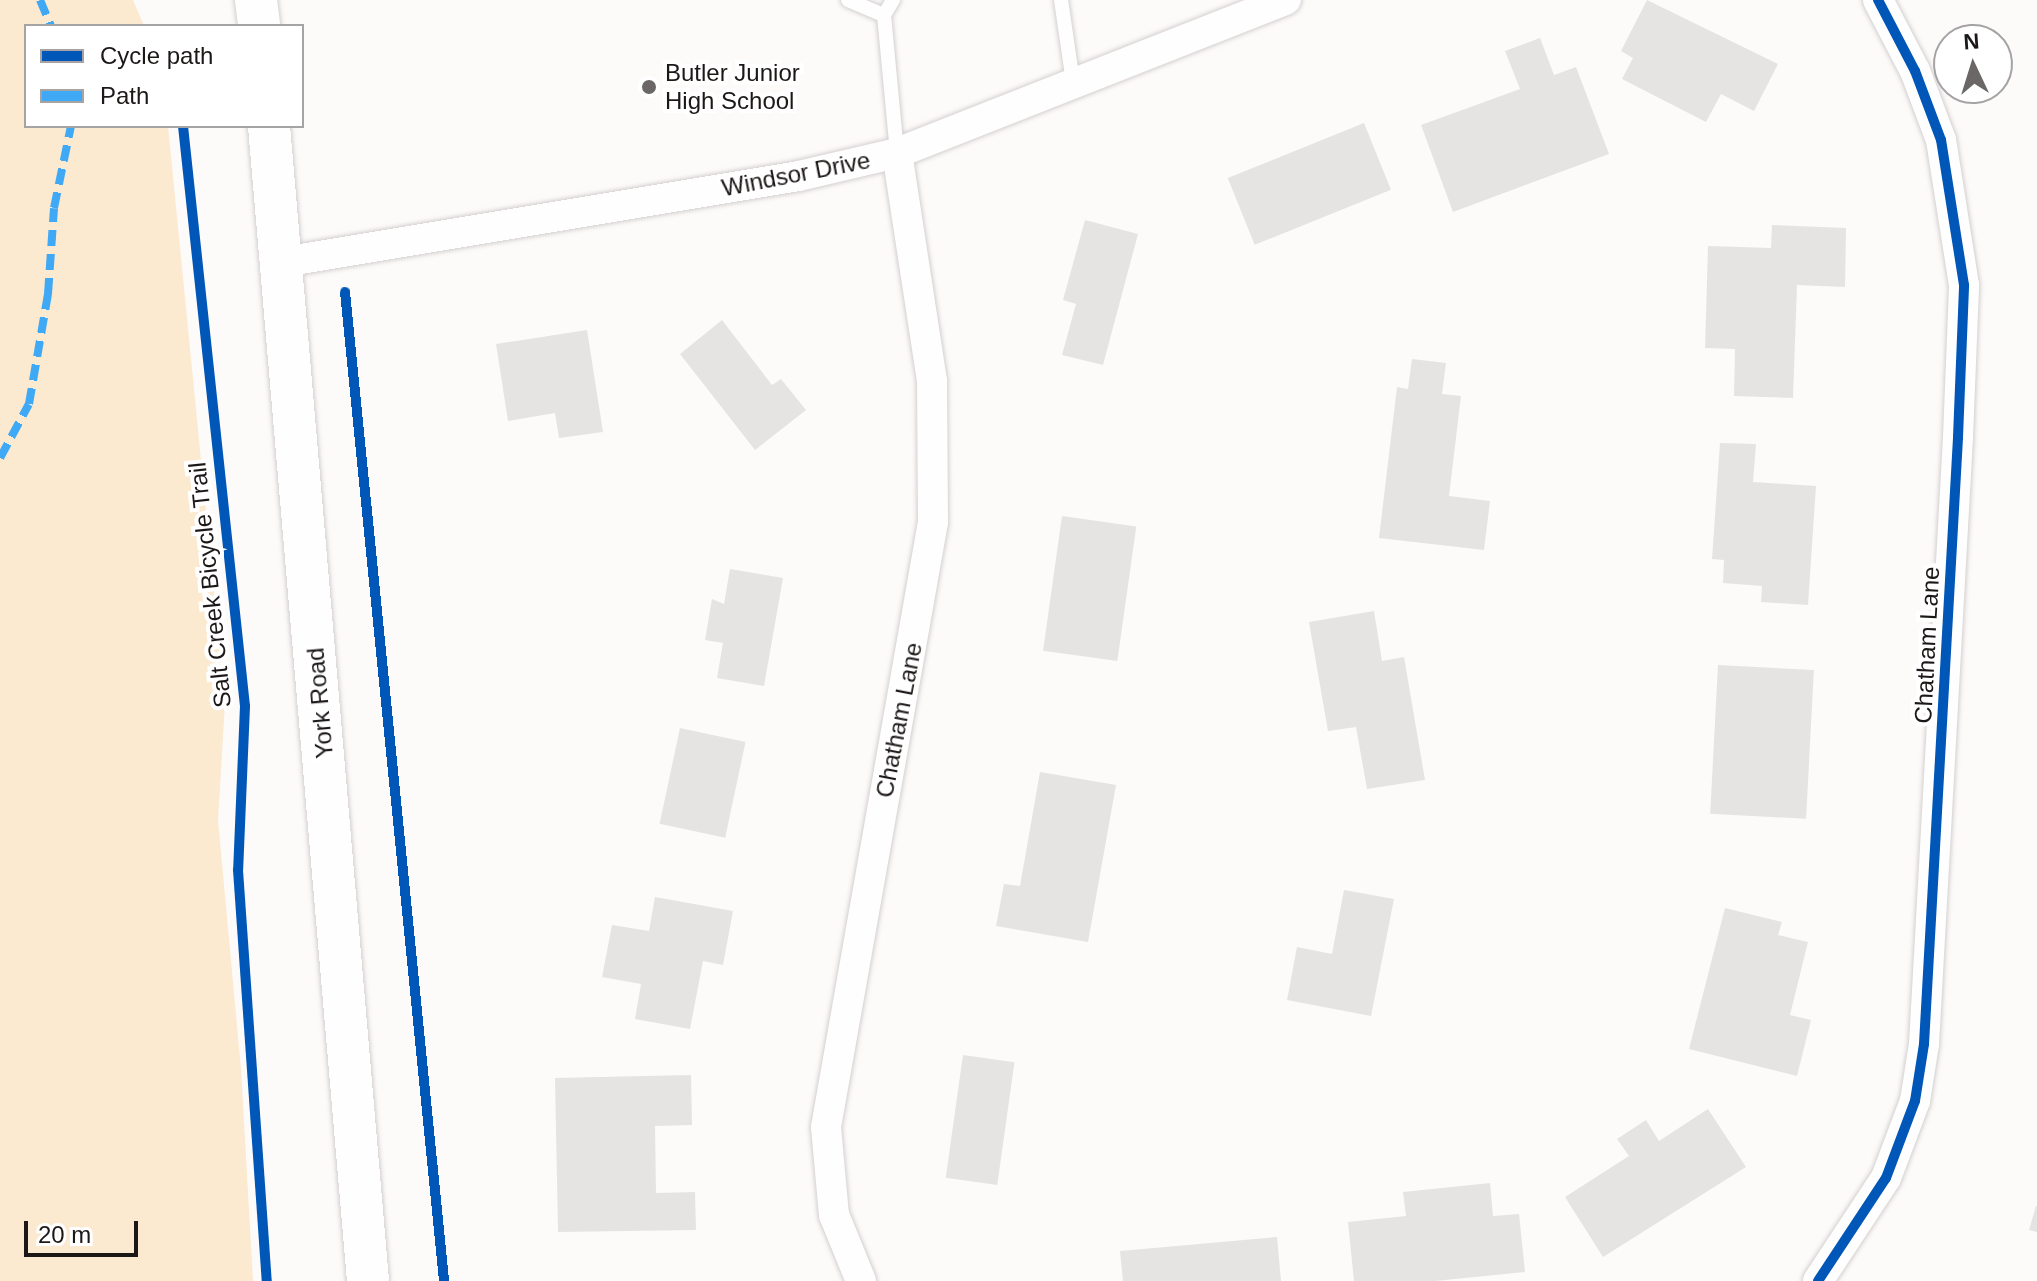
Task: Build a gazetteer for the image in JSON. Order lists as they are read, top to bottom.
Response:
{
  "streets": {
    "main road": ["York Road"],
    "street": ["Windsor Drive", "Chatham Lane"],
    "cycle path": ["Salt Creek Bicycle Trail"]
  },
  "crossings": [
    ["Windsor Drive", "Chatham Lane"],
    ["Windsor Drive", "York Road"]
  ],
  "places": ["Butler Junior High School"],
  "legend": ["Cycle path", "Path"],
  "scale_bar": "20 m",
  "north": "top"
}
